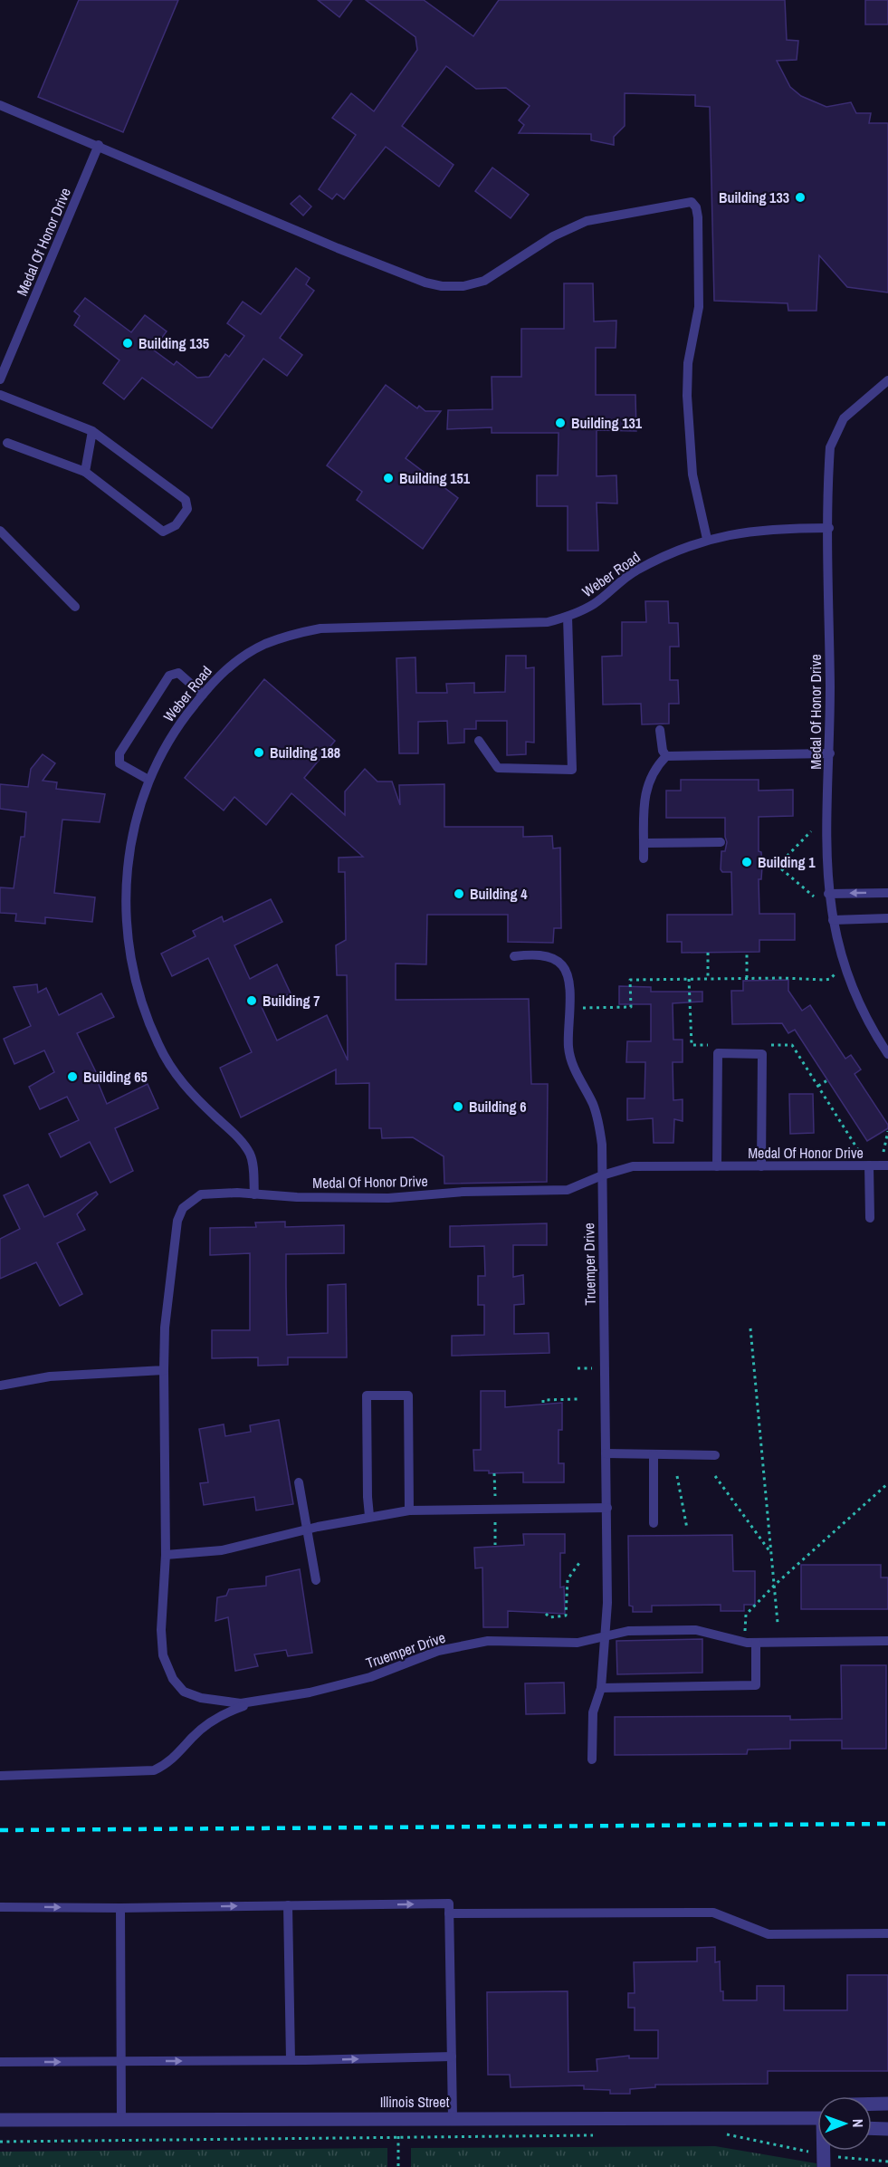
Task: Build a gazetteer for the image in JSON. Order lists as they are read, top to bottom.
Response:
{
  "streets": {
    "street": ["Illinois Street"],
    "lane": ["Medal Of Honor Drive", "Weber Road", "Truemper Drive"]
  },
  "crossings": [
    ["Medal Of Honor Drive", "Weber Road"],
    ["Medal Of Honor Drive", "Truemper Drive"]
  ],
  "places": [
    "Building 133",
    "Building 135",
    "Building 131",
    "Building 151",
    "Building 188",
    "Building 1",
    "Building 4",
    "Building 7",
    "Building 65",
    "Building 6"
  ],
  "north": "right"
}
